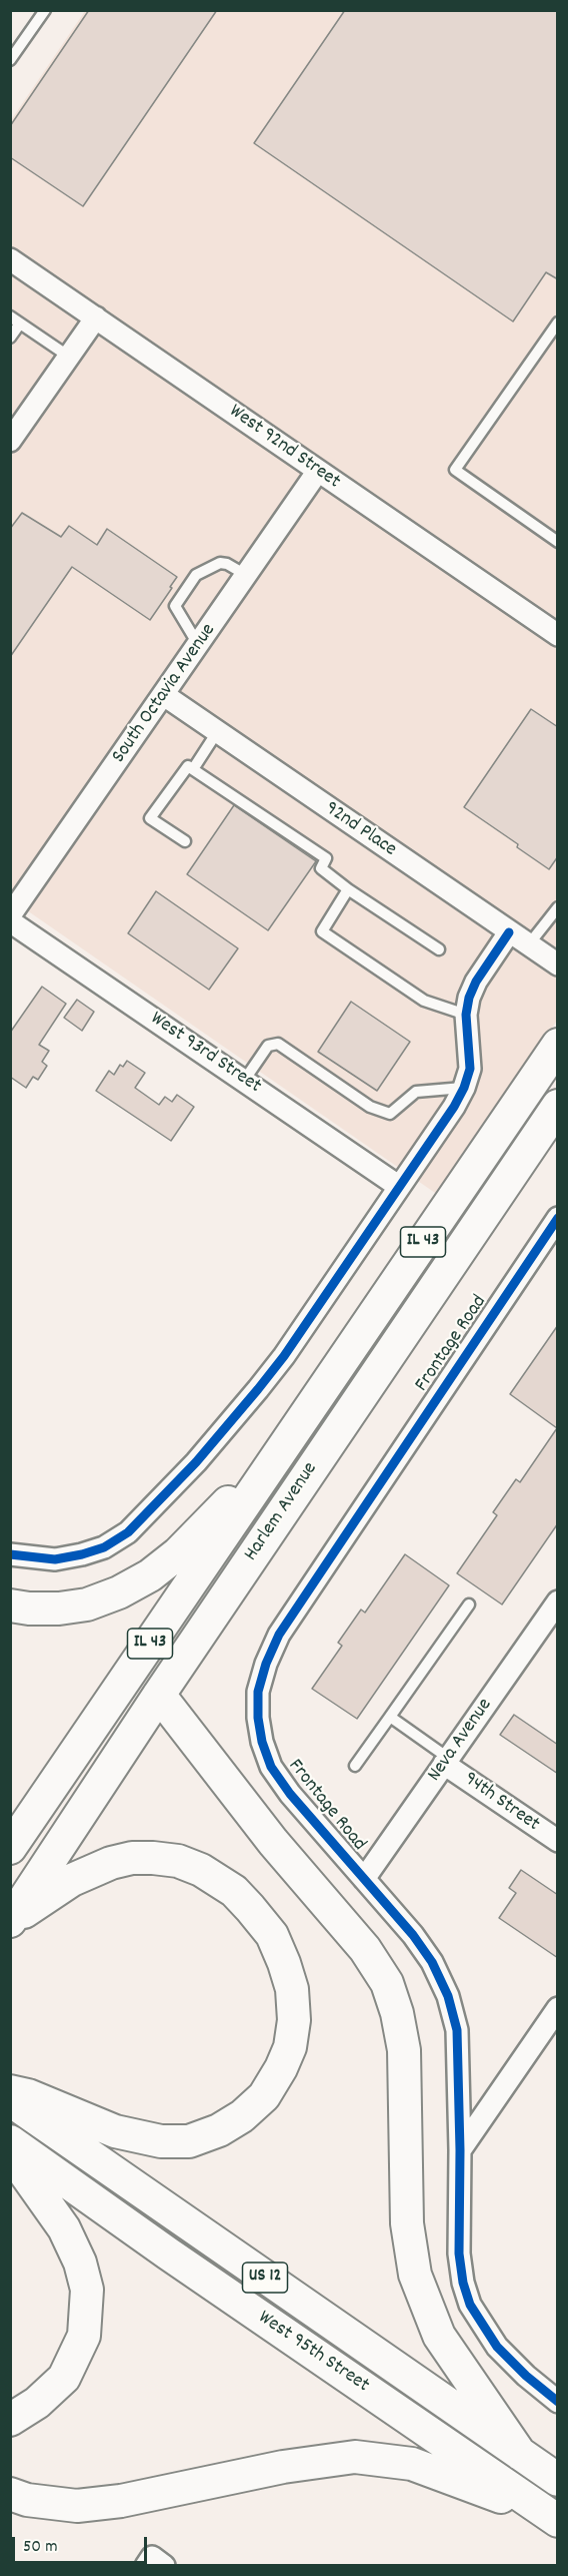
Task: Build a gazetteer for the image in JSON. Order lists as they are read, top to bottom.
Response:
{
  "streets": {
    "main road": [
      "IL 43",
      "Harlem Avenue",
      "US 12",
      "West 95th Street"
    ],
    "street": [
      "West 92nd Street",
      "South Octavia Avenue",
      "92nd Place",
      "West 93rd Street",
      "Frontage Road",
      "Neva Avenue",
      "94th Street"
    ]
  },
  "crossings": [
    ["West 92nd Street", "South Octavia Avenue"],
    ["South Octavia Avenue", "92nd Place"],
    ["Frontage Road", "Neva Avenue"],
    ["Neva Avenue", "94th Street"]
  ],
  "scale_bar": "50 m"
}
